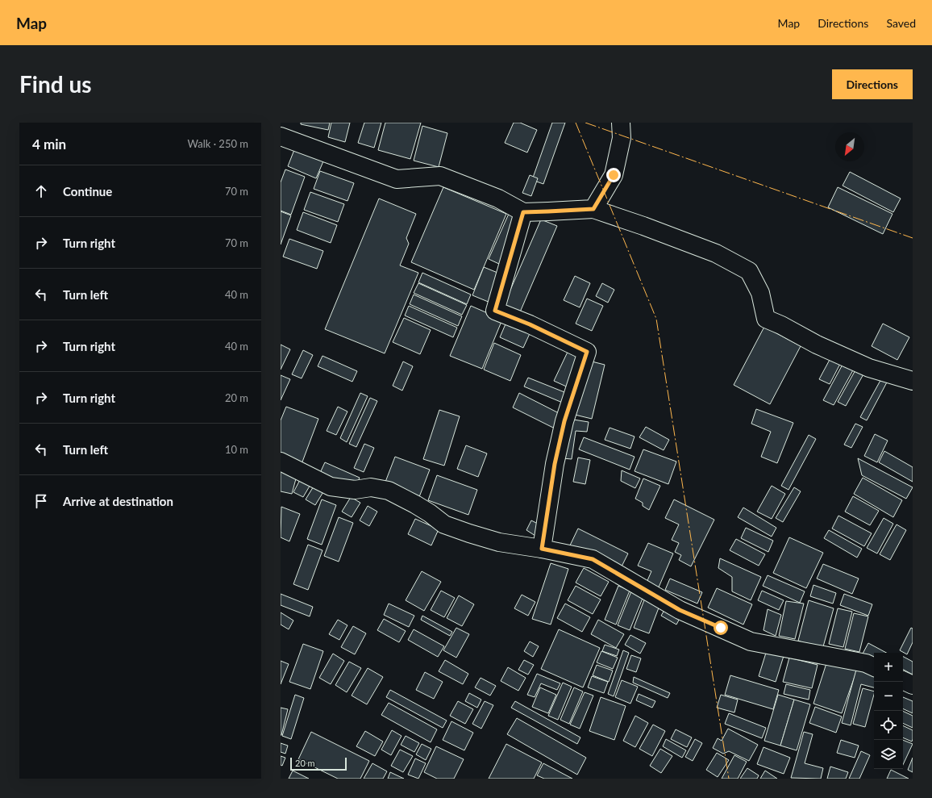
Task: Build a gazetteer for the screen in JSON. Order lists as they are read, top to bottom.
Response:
{
  "scale_bar": "20 m",
  "north": "bottom left",
  "page": {
    "header": "Map",
    "nav": ["Map", "Directions", "Saved"],
    "buttons": "Directions",
    "title": "Find us",
    "heading": ["4 min", "Walk · 250 m"],
    "list": [
      ["Continue", "70 m"],
      ["Turn right", "70 m"],
      ["Turn left", "40 m"],
      ["Turn right", "40 m"],
      ["Turn right", "20 m"],
      ["Turn left", "10 m"],
      "Arrive at destination"
    ],
    "map_buttons": ["+", "−"],
    "scale": "20 m"
  }
}
